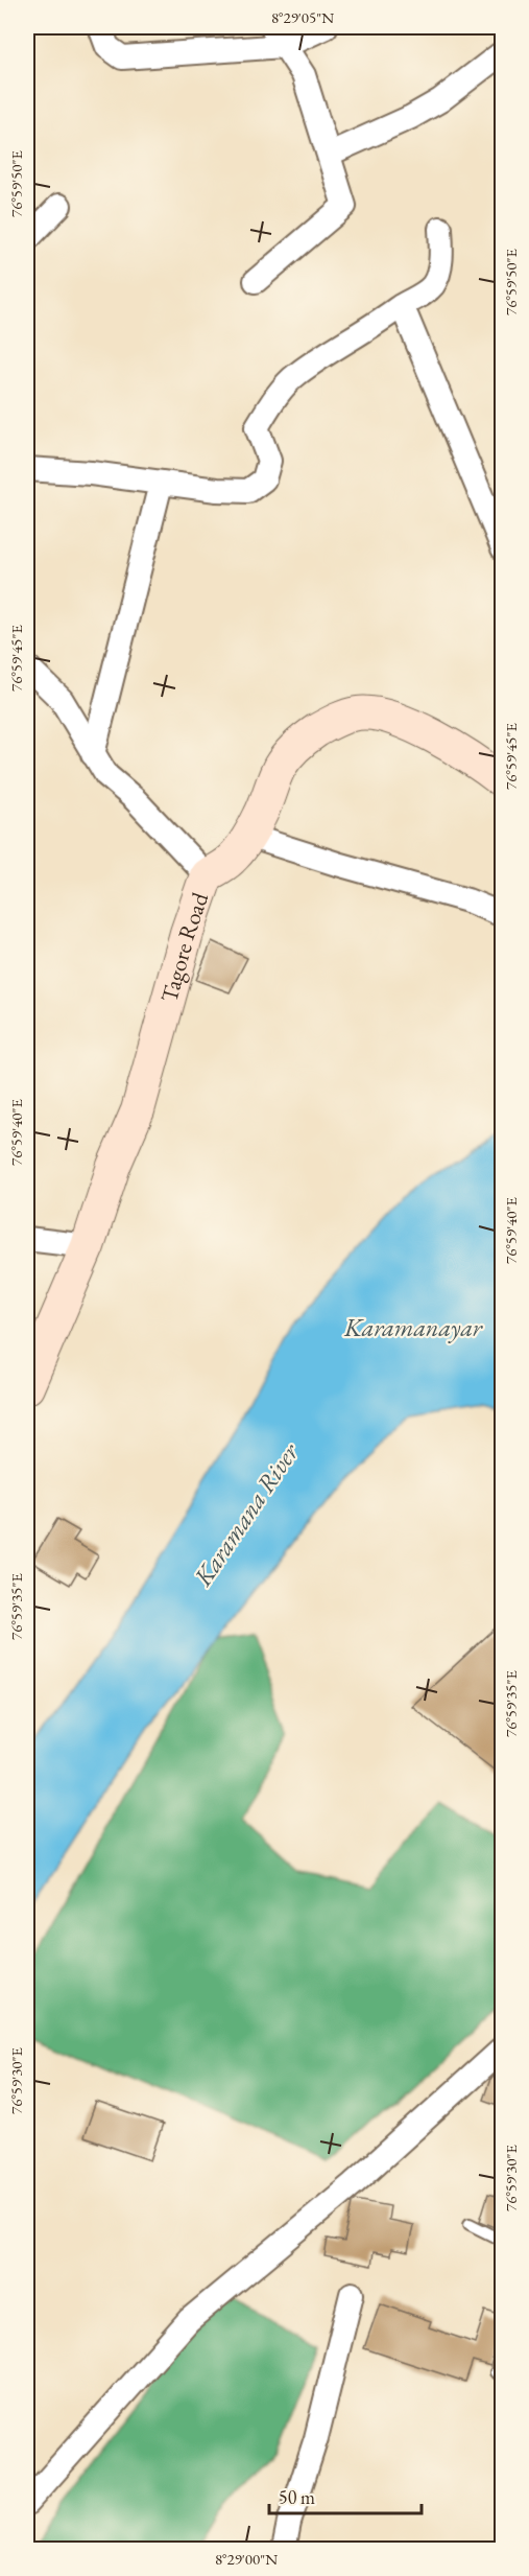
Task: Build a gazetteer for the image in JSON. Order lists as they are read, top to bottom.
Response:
{
  "streets": {
    "street": ["Tagore Road"]
  },
  "water": ["Karamanayar", "Karamana River"],
  "scale_bar": "50 m",
  "coordinates": [
    "8°29'05\"N",
    "76°59'50\"E",
    "76°59'45\"E",
    "76°59'40\"E",
    "76°59'35\"E",
    "76°59'30\"E",
    "8°29'00\"N"
  ]
}
